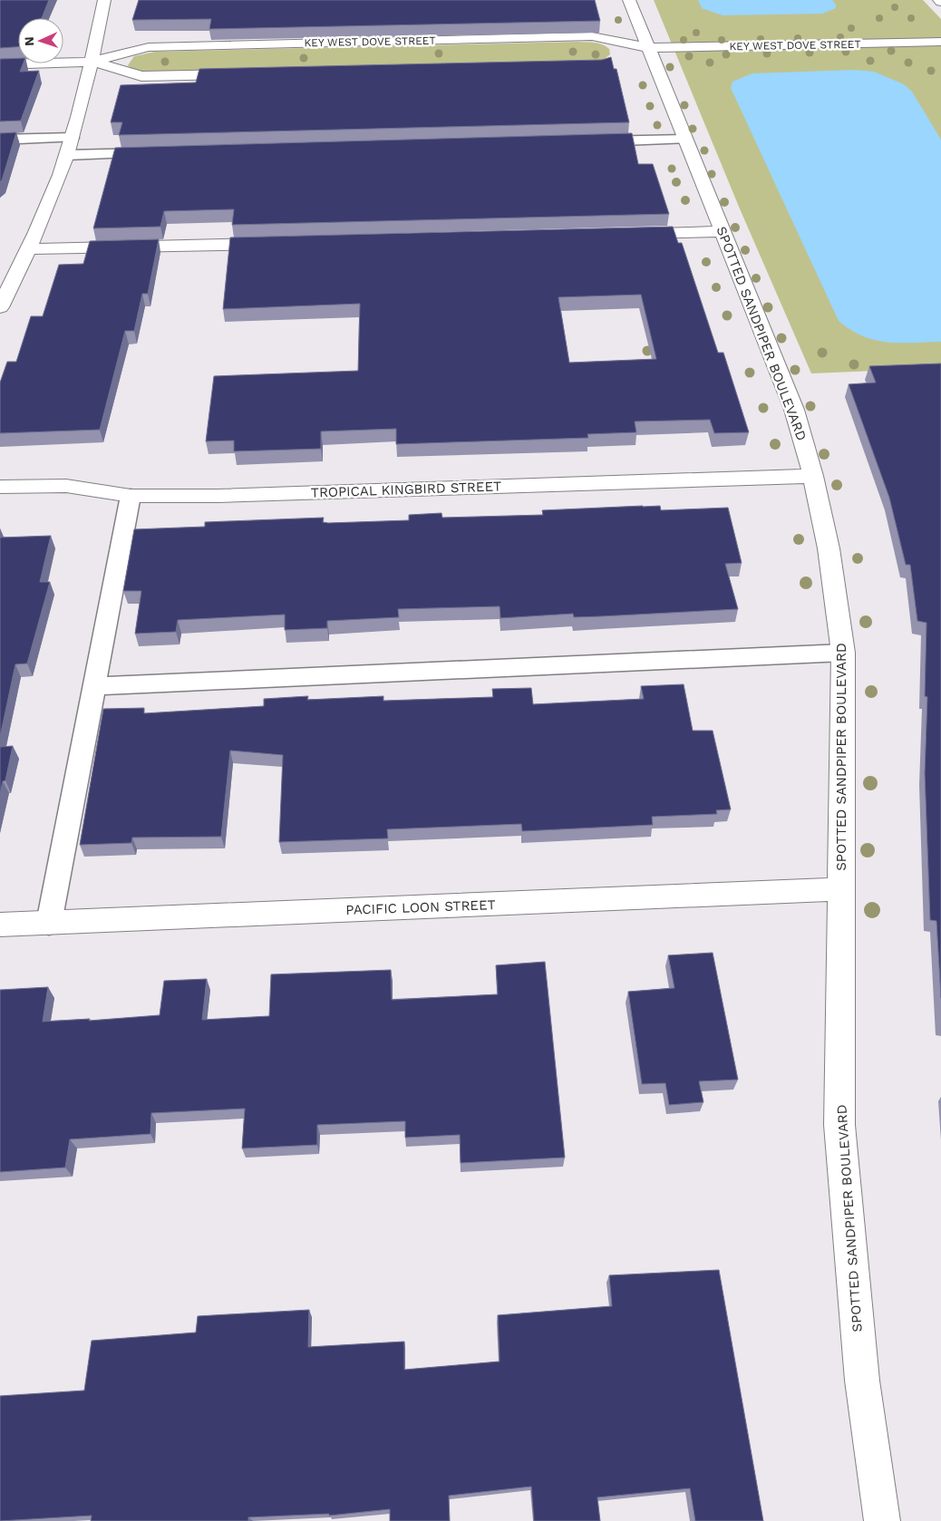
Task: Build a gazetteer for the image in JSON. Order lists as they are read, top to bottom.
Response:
{
  "streets": {
    "street": [
      "KEY WEST DOVE STREET",
      "SPOTTED SANDPIPER BOULEVARD",
      "TROPICAL KINGBIRD STREET",
      "PACIFIC LOON STREET"
    ]
  },
  "crossings": [
    ["KEY WEST DOVE STREET", "SPOTTED SANDPIPER BOULEVARD"],
    ["SPOTTED SANDPIPER BOULEVARD", "TROPICAL KINGBIRD STREET"],
    ["SPOTTED SANDPIPER BOULEVARD", "PACIFIC LOON STREET"]
  ],
  "north": "left"
}
